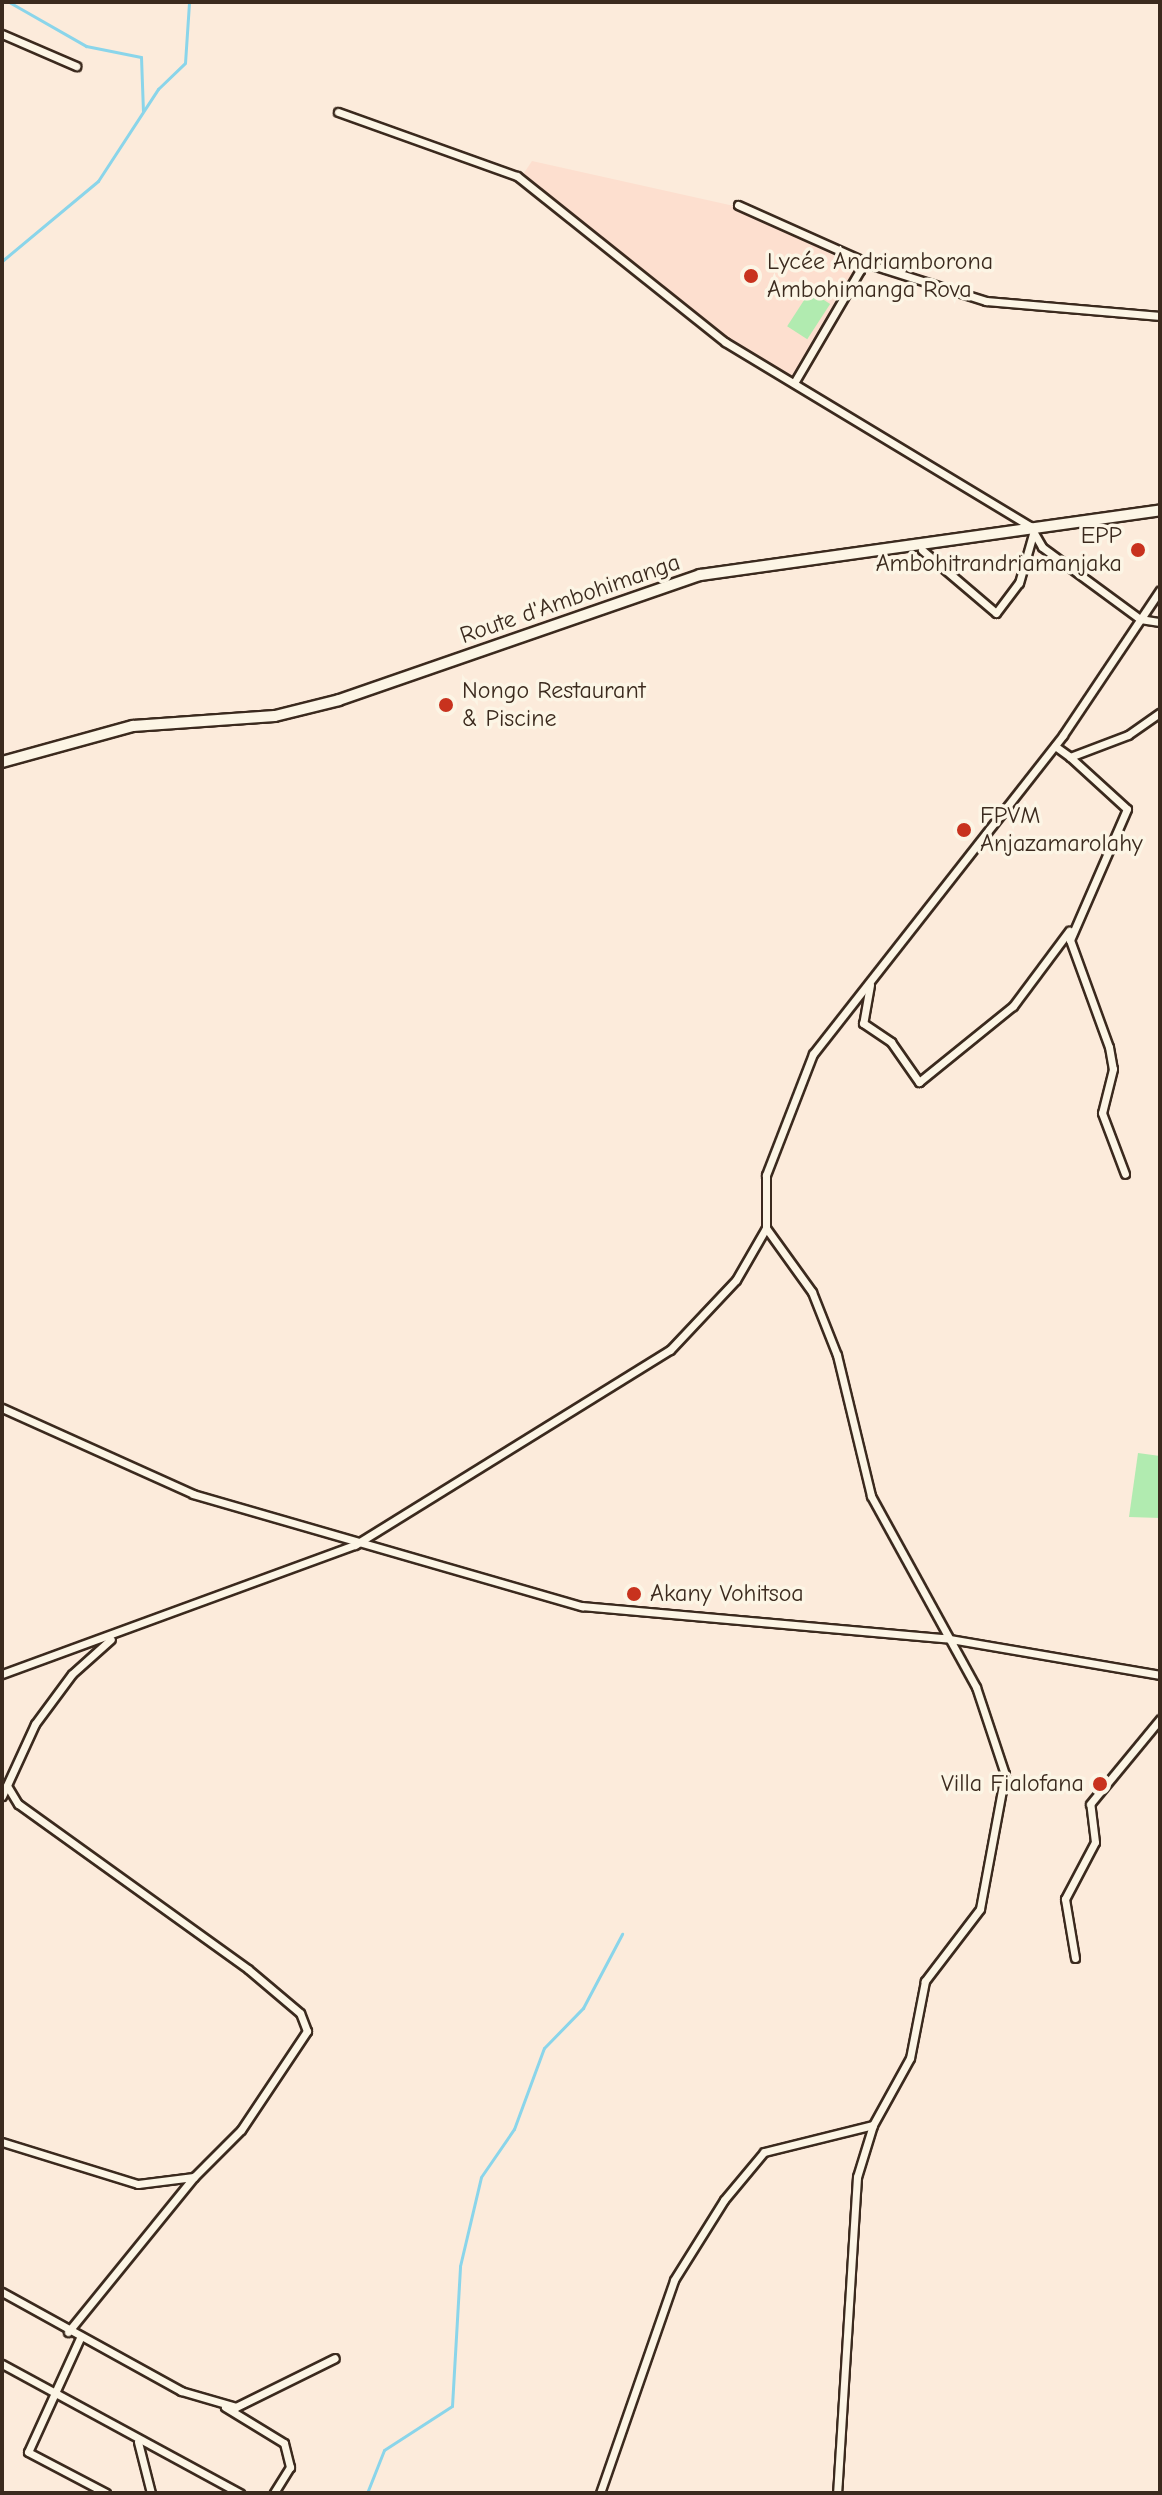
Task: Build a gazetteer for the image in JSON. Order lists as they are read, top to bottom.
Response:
{
  "streets": {
    "street": ["Route d'Ambohimanga"]
  },
  "places": [
    "Lycée Andriamborona Ambohimanga Rova",
    "EPP Ambohitrandriamanjaka",
    "Nongo Restaurant & Piscine",
    "FPVM Anjazamarolahy",
    "Akany Vohitsoa",
    "Villa Fialofana"
  ]
}
